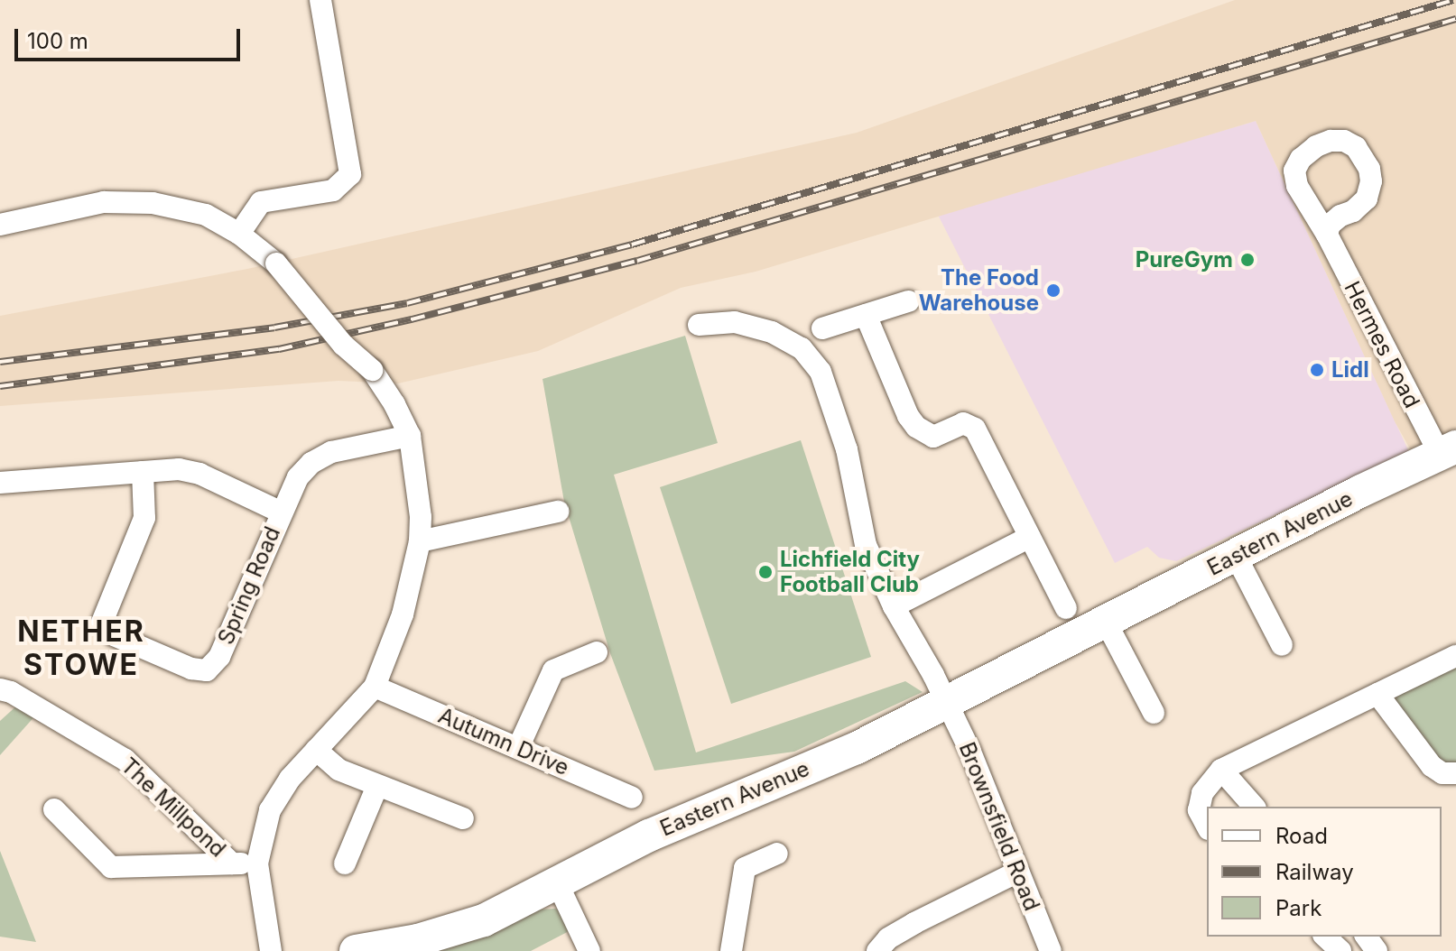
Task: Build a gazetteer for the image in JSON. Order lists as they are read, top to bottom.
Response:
{
  "streets": {
    "highway": ["Eastern Avenue"],
    "street": [
      "Hermes Road",
      "Spring Road",
      "Autumn Drive",
      "The Millpond",
      "Brownsfield Road"
    ]
  },
  "crossings": [
    ["Hermes Road", "Eastern Avenue"],
    ["Eastern Avenue", "Brownsfield Road"]
  ],
  "districts": ["NETHER STOWE"],
  "places": [
    "PureGym",
    "The Food Warehouse",
    "Lidl",
    "Lichfield City Football Club"
  ],
  "legend": ["Road", "Railway", "Park"],
  "scale_bar": "100 m"
}
